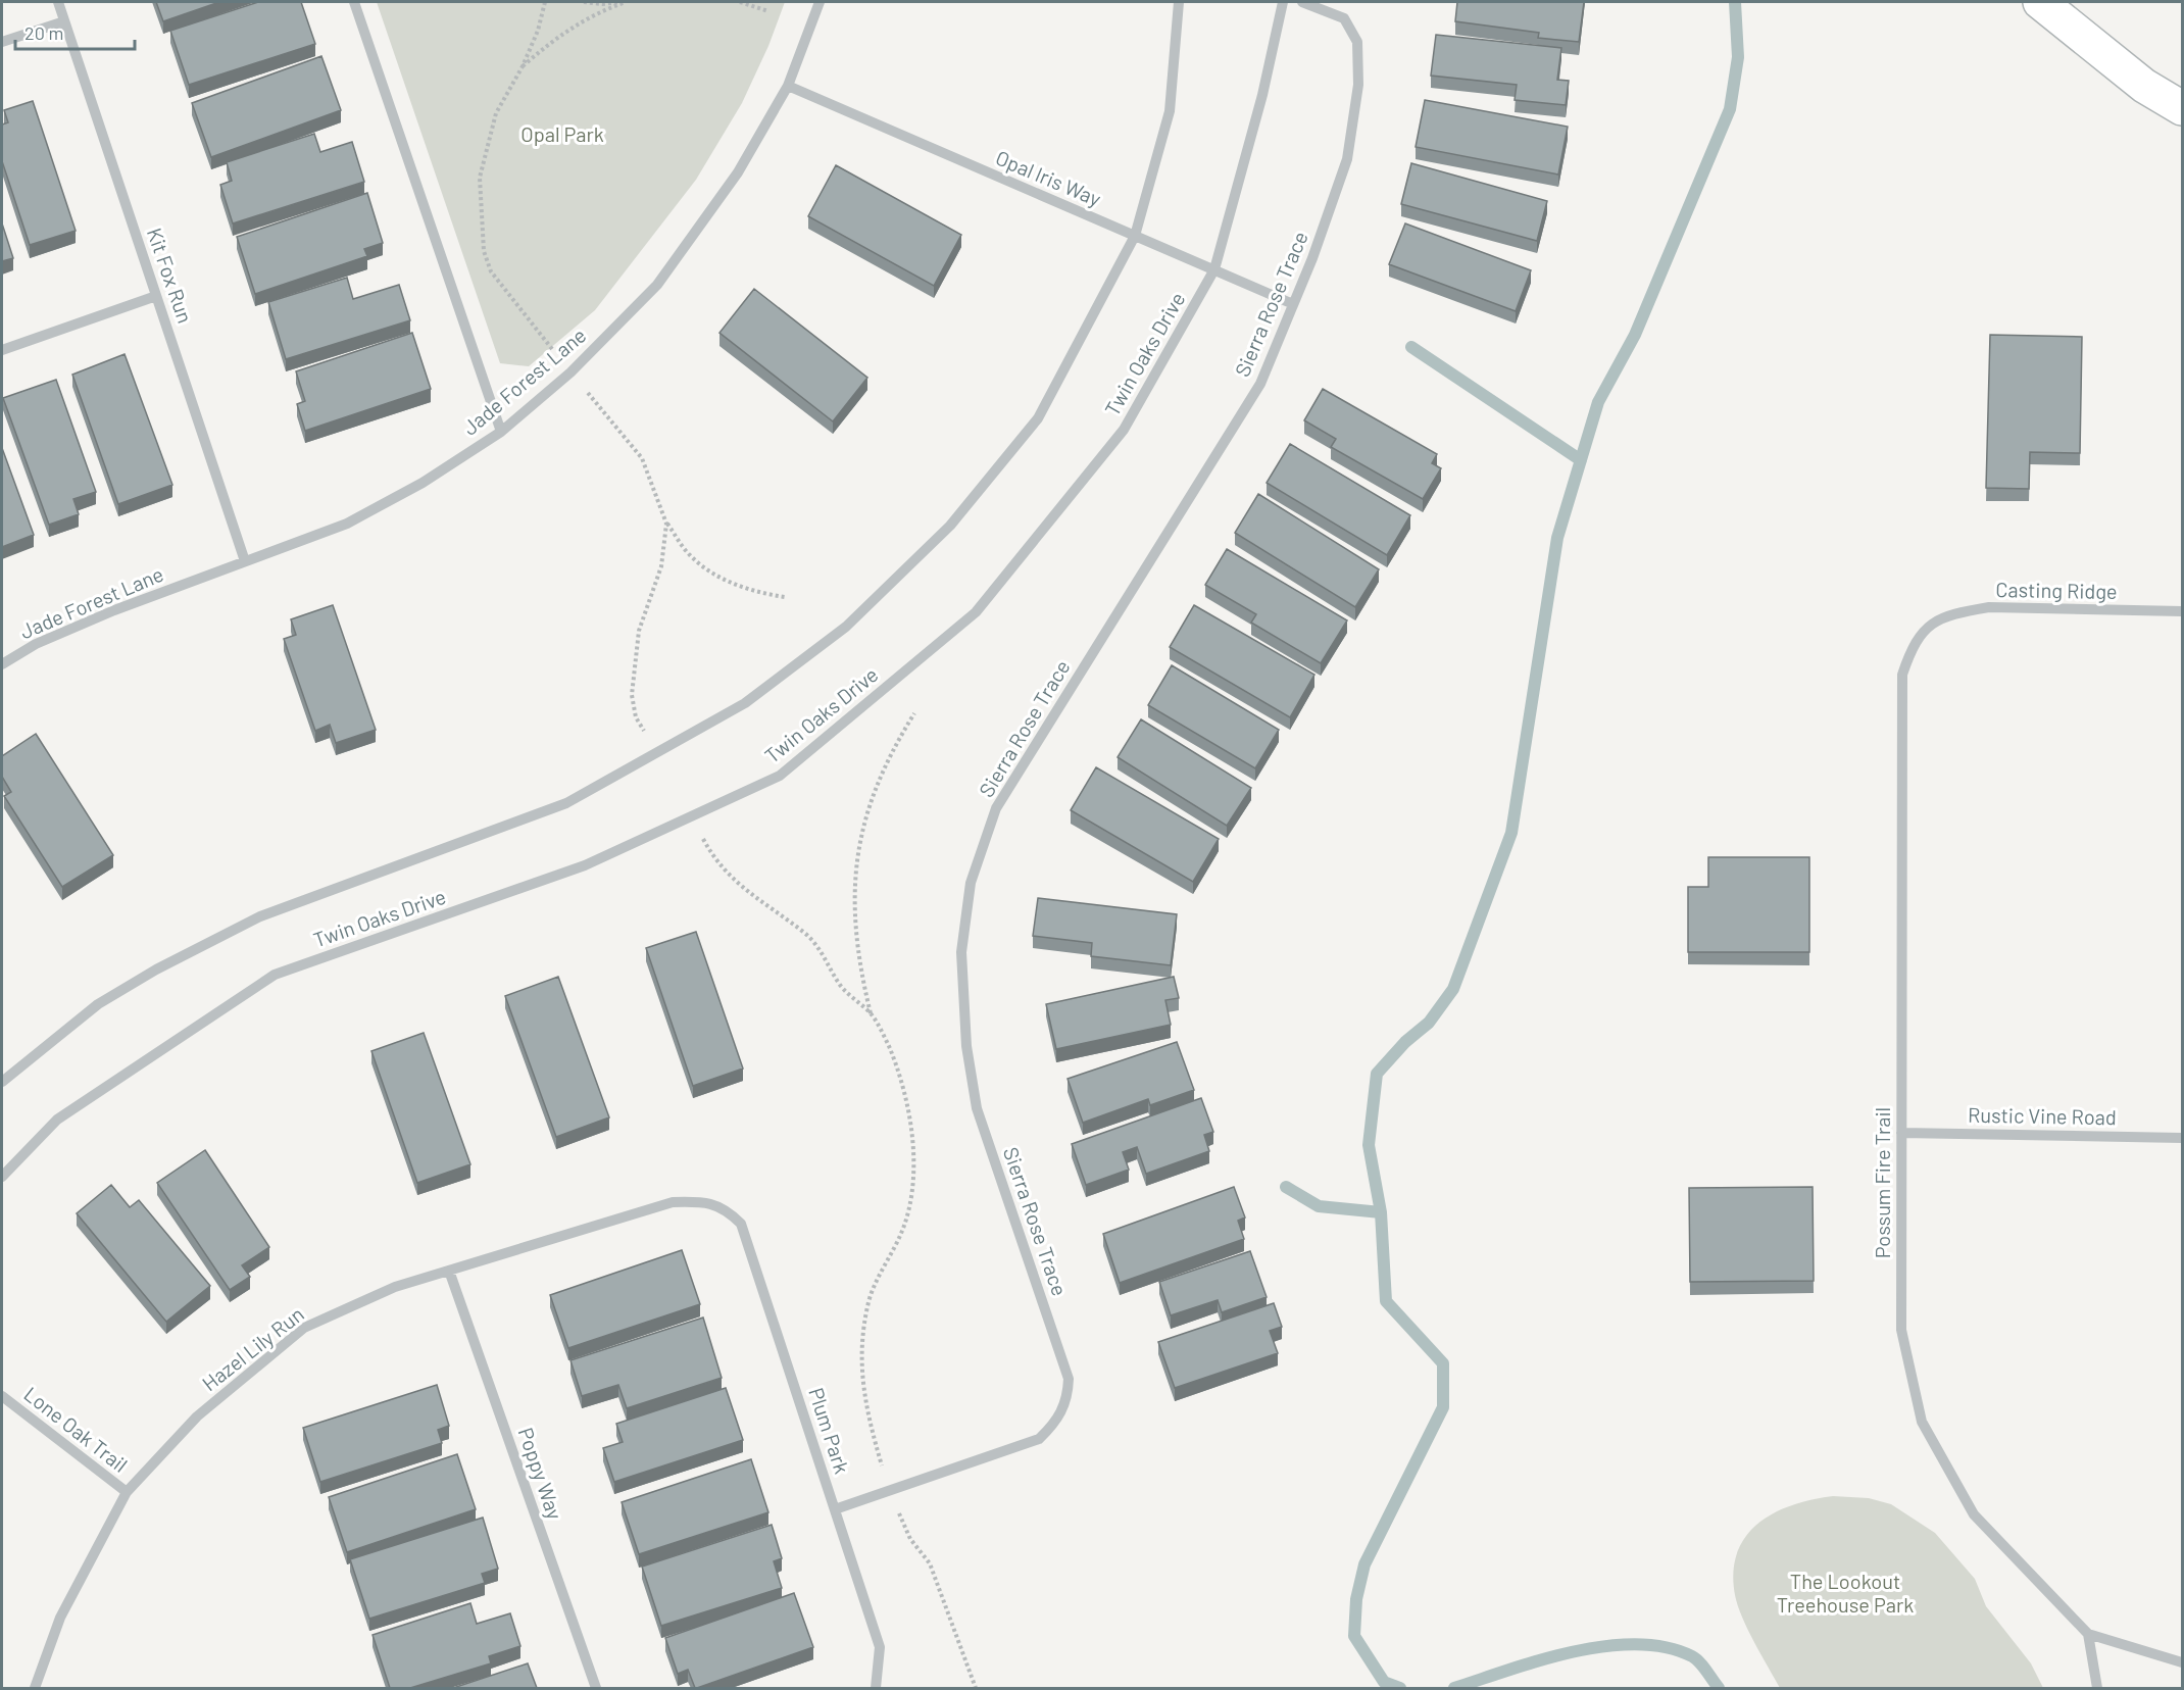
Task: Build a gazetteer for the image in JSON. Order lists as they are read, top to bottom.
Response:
{
  "streets": {
    "street": [
      "Opal Iris Way",
      "Kit Fox Run",
      "Sierra Rose Trace",
      "Twin Oaks Drive",
      "Jade Forest Lane",
      "Casting Ridge",
      "Rustic Vine Road",
      "Possum Fire Trail",
      "Hazel Lily Run",
      "Lone Oak Trail",
      "Plum Park",
      "Poppy Way"
    ]
  },
  "crossings": [
    ["Opal Iris Way", "Sierra Rose Trace"],
    ["Opal Iris Way", "Twin Oaks Drive"],
    ["Opal Iris Way", "Jade Forest Lane"],
    ["Kit Fox Run", "Jade Forest Lane"],
    ["Sierra Rose Trace", "Plum Park"],
    ["Casting Ridge", "Possum Fire Trail"],
    ["Rustic Vine Road", "Possum Fire Trail"],
    ["Hazel Lily Run", "Lone Oak Trail"],
    ["Hazel Lily Run", "Plum Park"],
    ["Hazel Lily Run", "Poppy Way"]
  ],
  "parks": ["Opal Park", "The Lookout Treehouse Park"],
  "scale_bar": "20 m"
}
